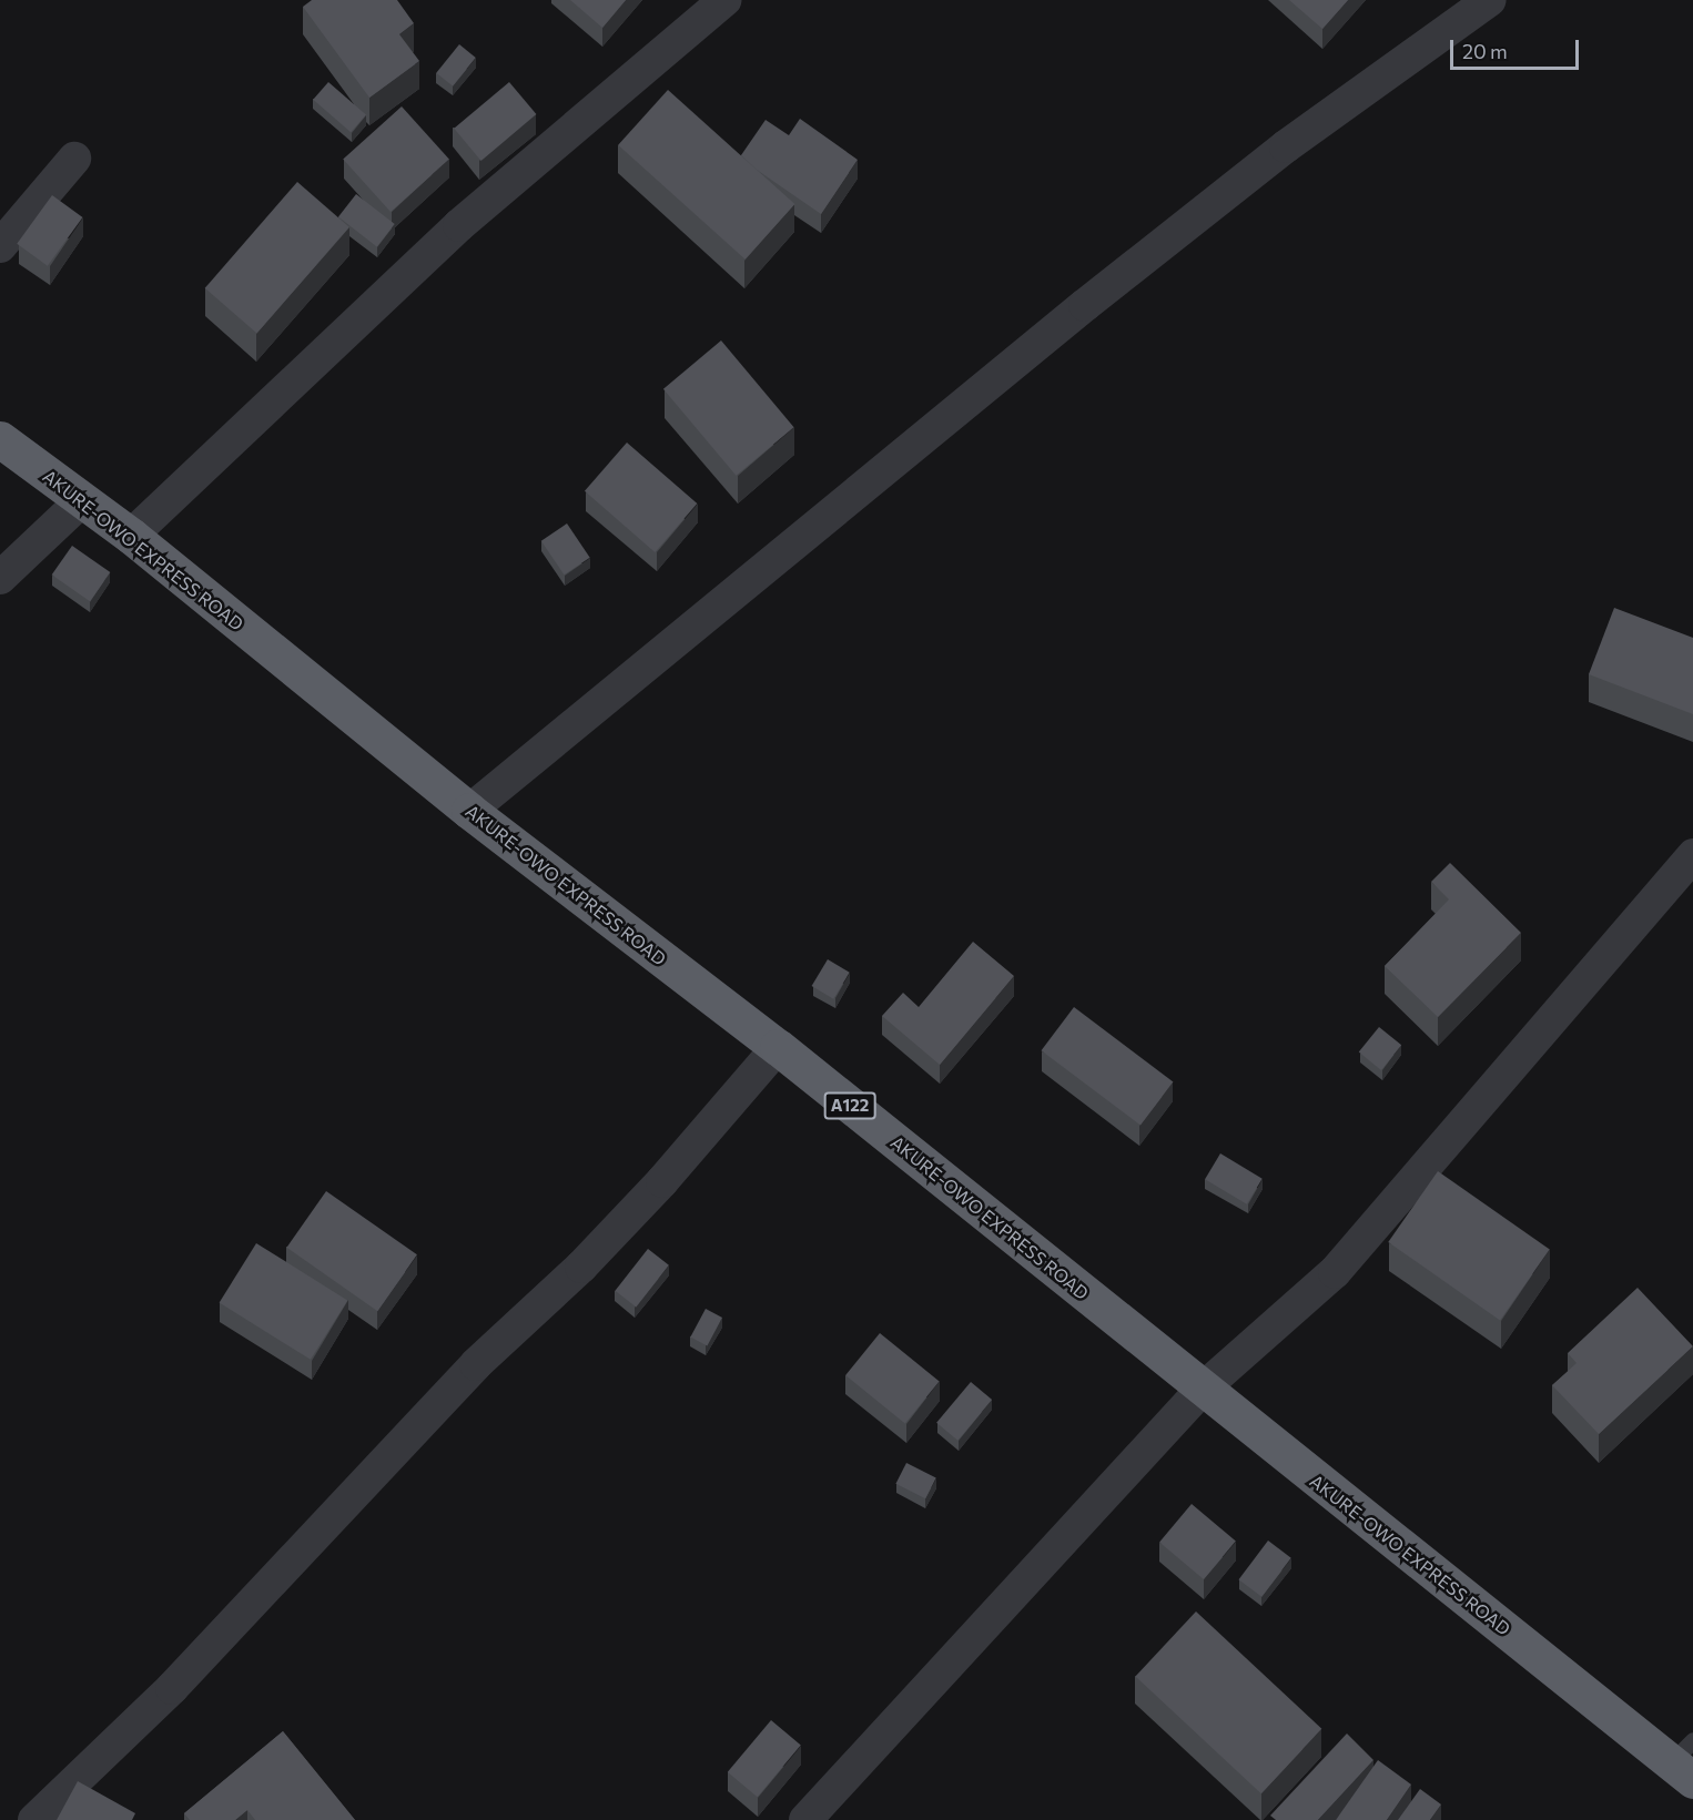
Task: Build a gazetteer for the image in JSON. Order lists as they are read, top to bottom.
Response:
{
  "streets": {
    "highway": ["AKURE-OWO EXPRESS ROAD", "A122"]
  },
  "scale_bar": "20 m"
}
